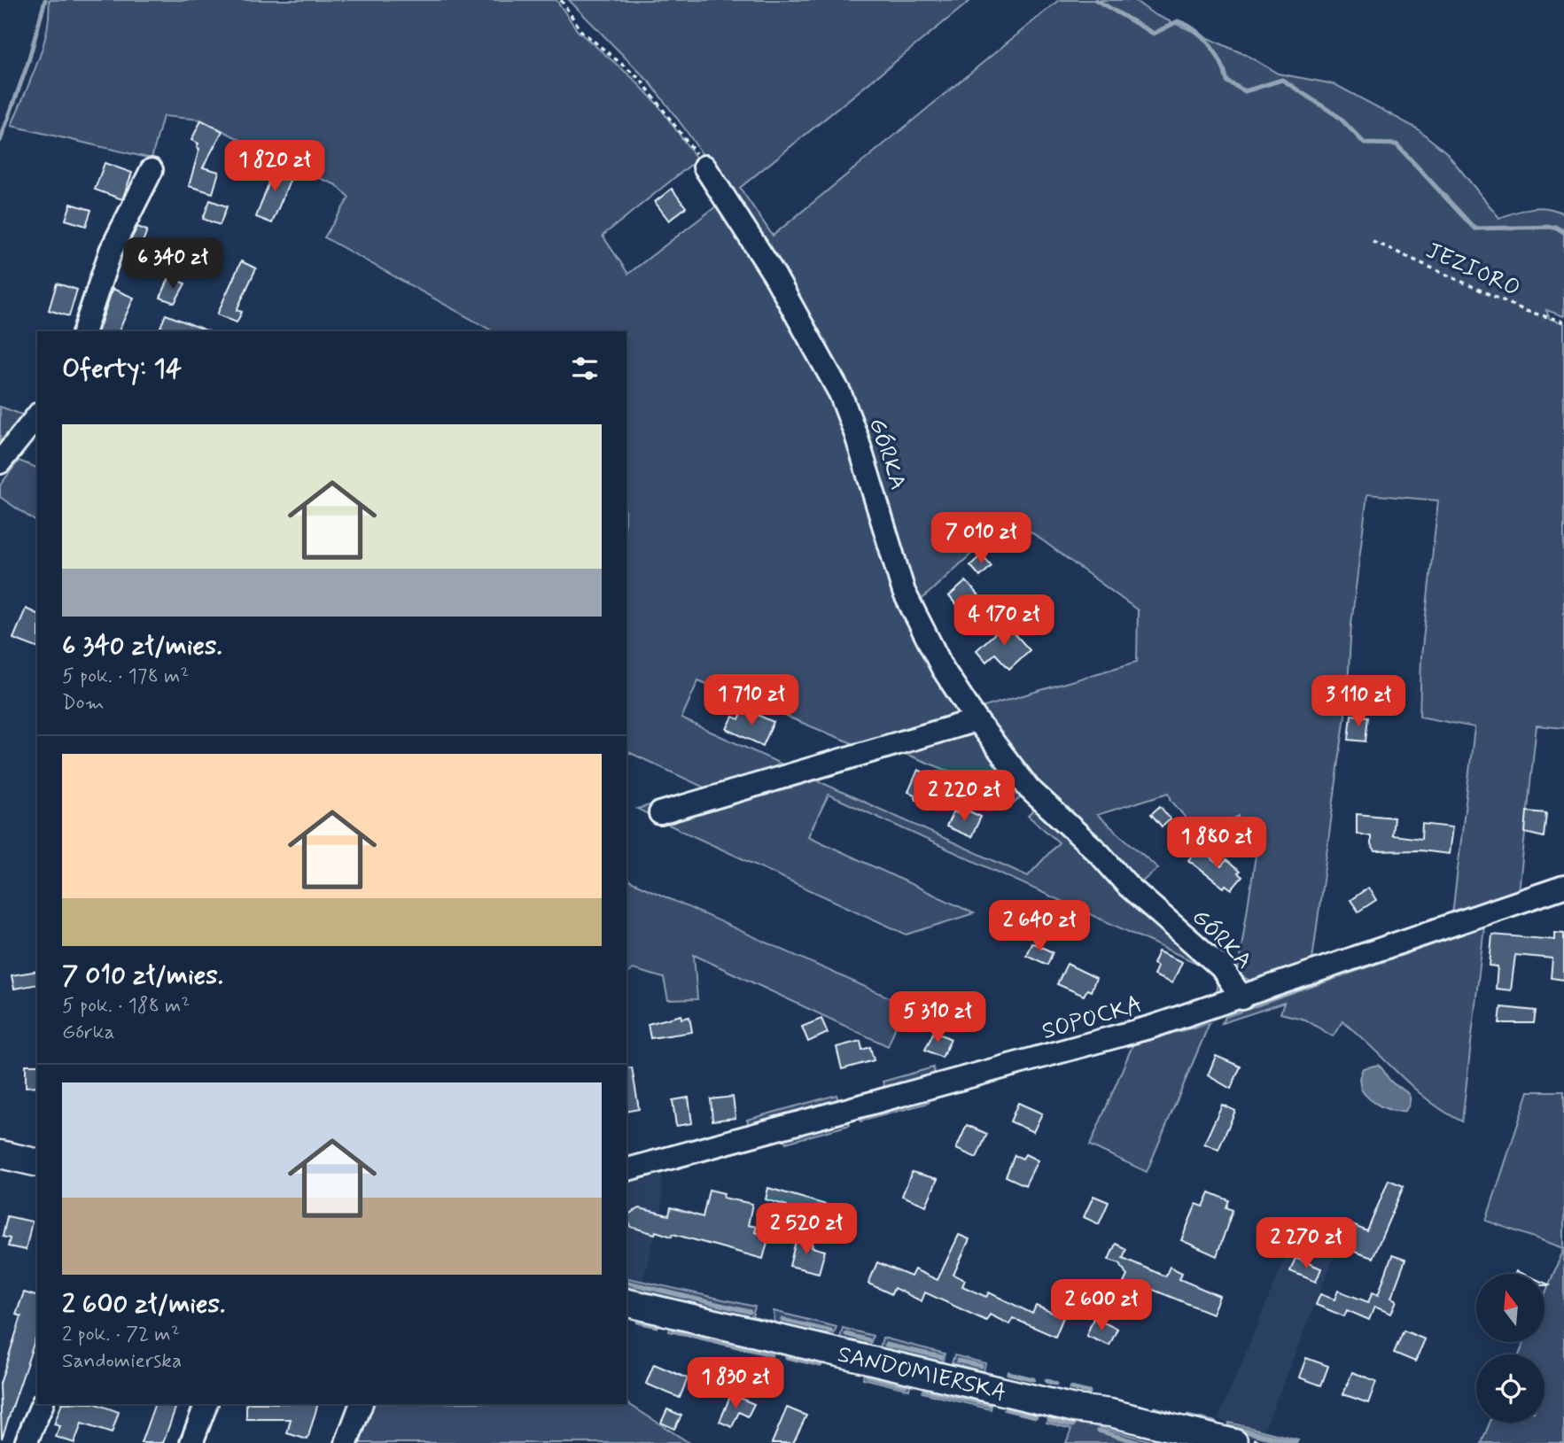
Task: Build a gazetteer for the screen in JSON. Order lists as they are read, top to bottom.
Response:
{
  "streets": {
    "main road": ["SANDOMIERSKA"],
    "street": ["GÓRKA", "SOPOCKA"],
    "path": ["JEZIORO"]
  },
  "crossings": [
    ["GÓRKA", "SOPOCKA"]
  ],
  "north": "top",
  "page": {
    "price": [
      "1 820 zł",
      "6 340 zł",
      "7 010 zł",
      "4 170 zł",
      "1 710 zł",
      "3 110 zł",
      "2 220 zł",
      "1 880 zł",
      "2 640 zł",
      "5 310 zł",
      "2 520 zł",
      "2 270 zł",
      "2 600 zł",
      "1 830 zł"
    ],
    "heading": "Oferty: 14",
    "list": [
      {
        "name": "6 340 zł/mies.",
        "note": "5 pok. · 178 m² · Dom"
      },
      {
        "name": "7 010 zł/mies.",
        "note": "5 pok. · 188 m² · Górka"
      },
      {
        "name": "2 600 zł/mies.",
        "note": "2 pok. · 72 m² · Sandomierska"
      }
    ]
  }
}
